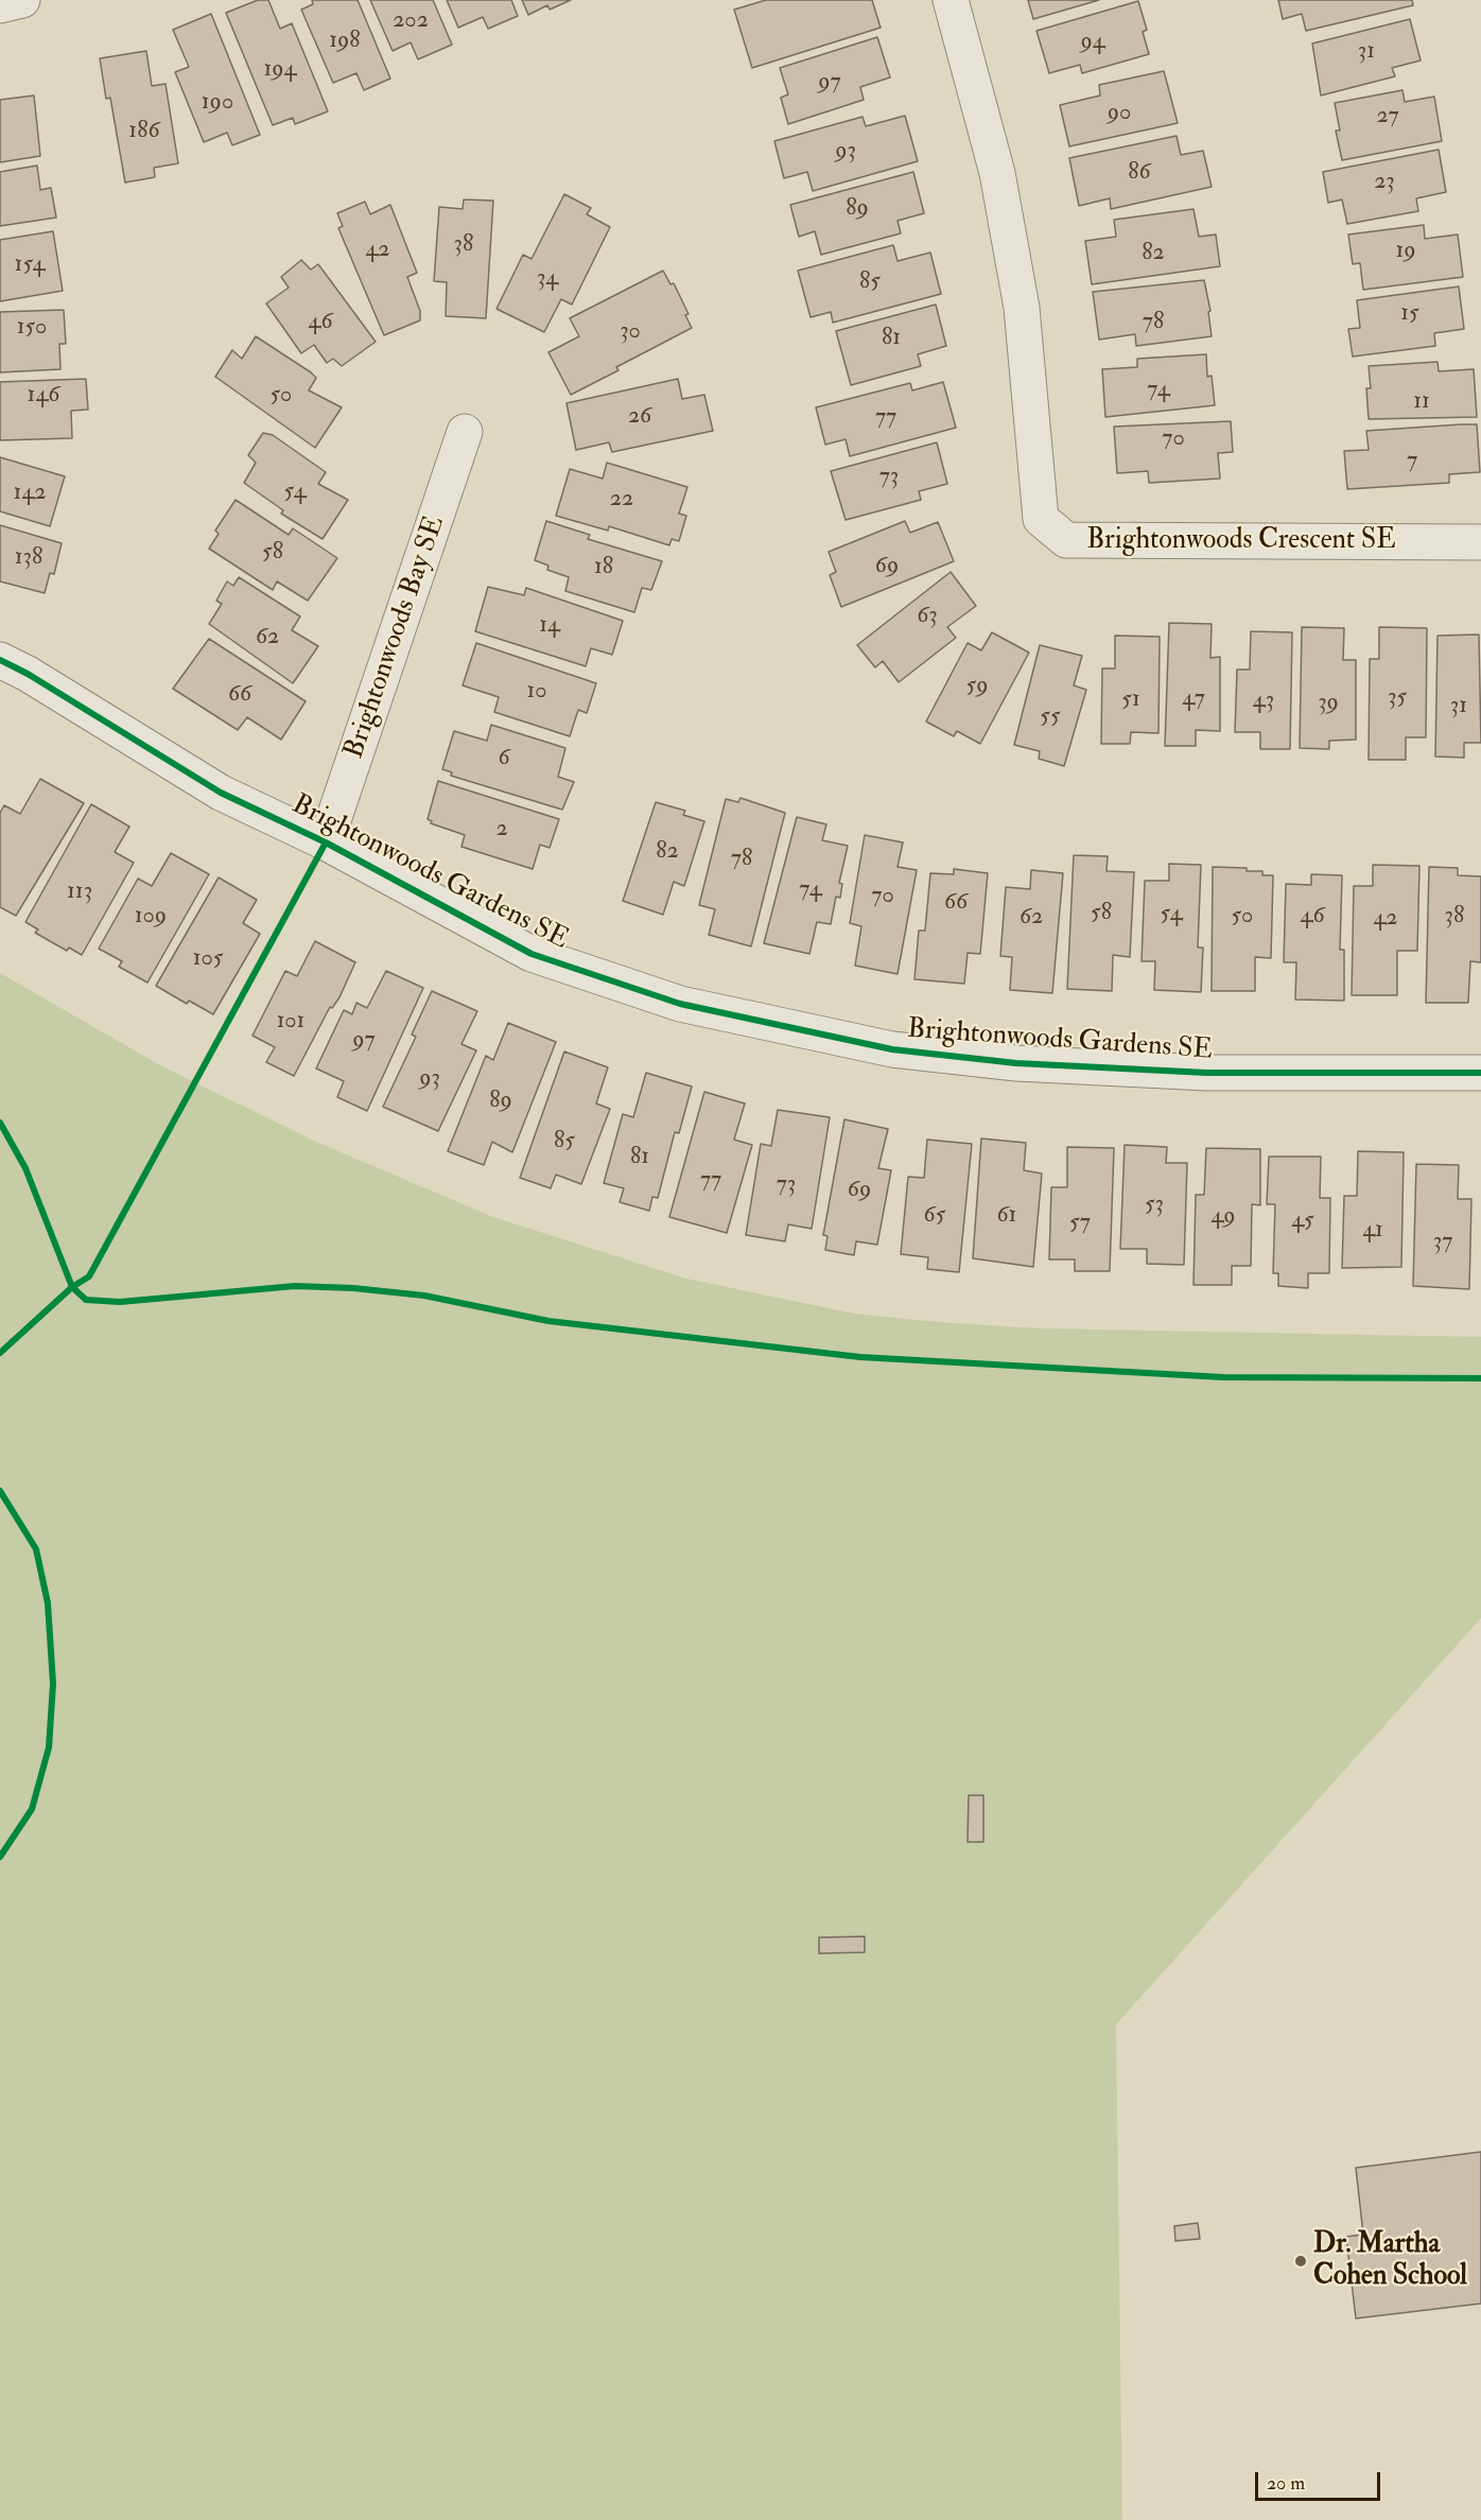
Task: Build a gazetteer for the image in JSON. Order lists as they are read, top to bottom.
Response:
{
  "streets": {
    "street": ["Brightonwoods Crescent SE", "Brightonwoods Bay SE", "Brightonwoods Gardens SE"]
  },
  "crossings": [
    ["Brightonwoods Bay SE", "Brightonwoods Gardens SE"]
  ],
  "places": ["Dr. Martha Cohen School"],
  "house_numbers": [
    "202",
    "198",
    "94",
    "31",
    "194",
    "97",
    "190",
    "90",
    "27",
    "186",
    "93",
    "86",
    "23",
    "89",
    "38",
    "42",
    "19",
    "82",
    "154",
    "34",
    "85",
    "15",
    "46",
    "78",
    "150",
    "30",
    "81",
    "74",
    "146",
    "50",
    "11",
    "26",
    "77",
    "70",
    "7",
    "73",
    "54",
    "142",
    "22",
    "58",
    "138",
    "69",
    "18",
    "63",
    "14",
    "62",
    "59",
    "10",
    "66",
    "35",
    "47",
    "51",
    "43",
    "39",
    "31",
    "55",
    "6",
    "2",
    "82",
    "78",
    "74",
    "113",
    "70",
    "66",
    "58",
    "54",
    "109",
    "50",
    "46",
    "38",
    "62",
    "42",
    "105",
    "101",
    "97",
    "93",
    "89",
    "85",
    "81",
    "77",
    "73",
    "69",
    "53",
    "65",
    "61",
    "49",
    "45",
    "57",
    "41",
    "37"
  ],
  "scale_bar": "20 m"
}
